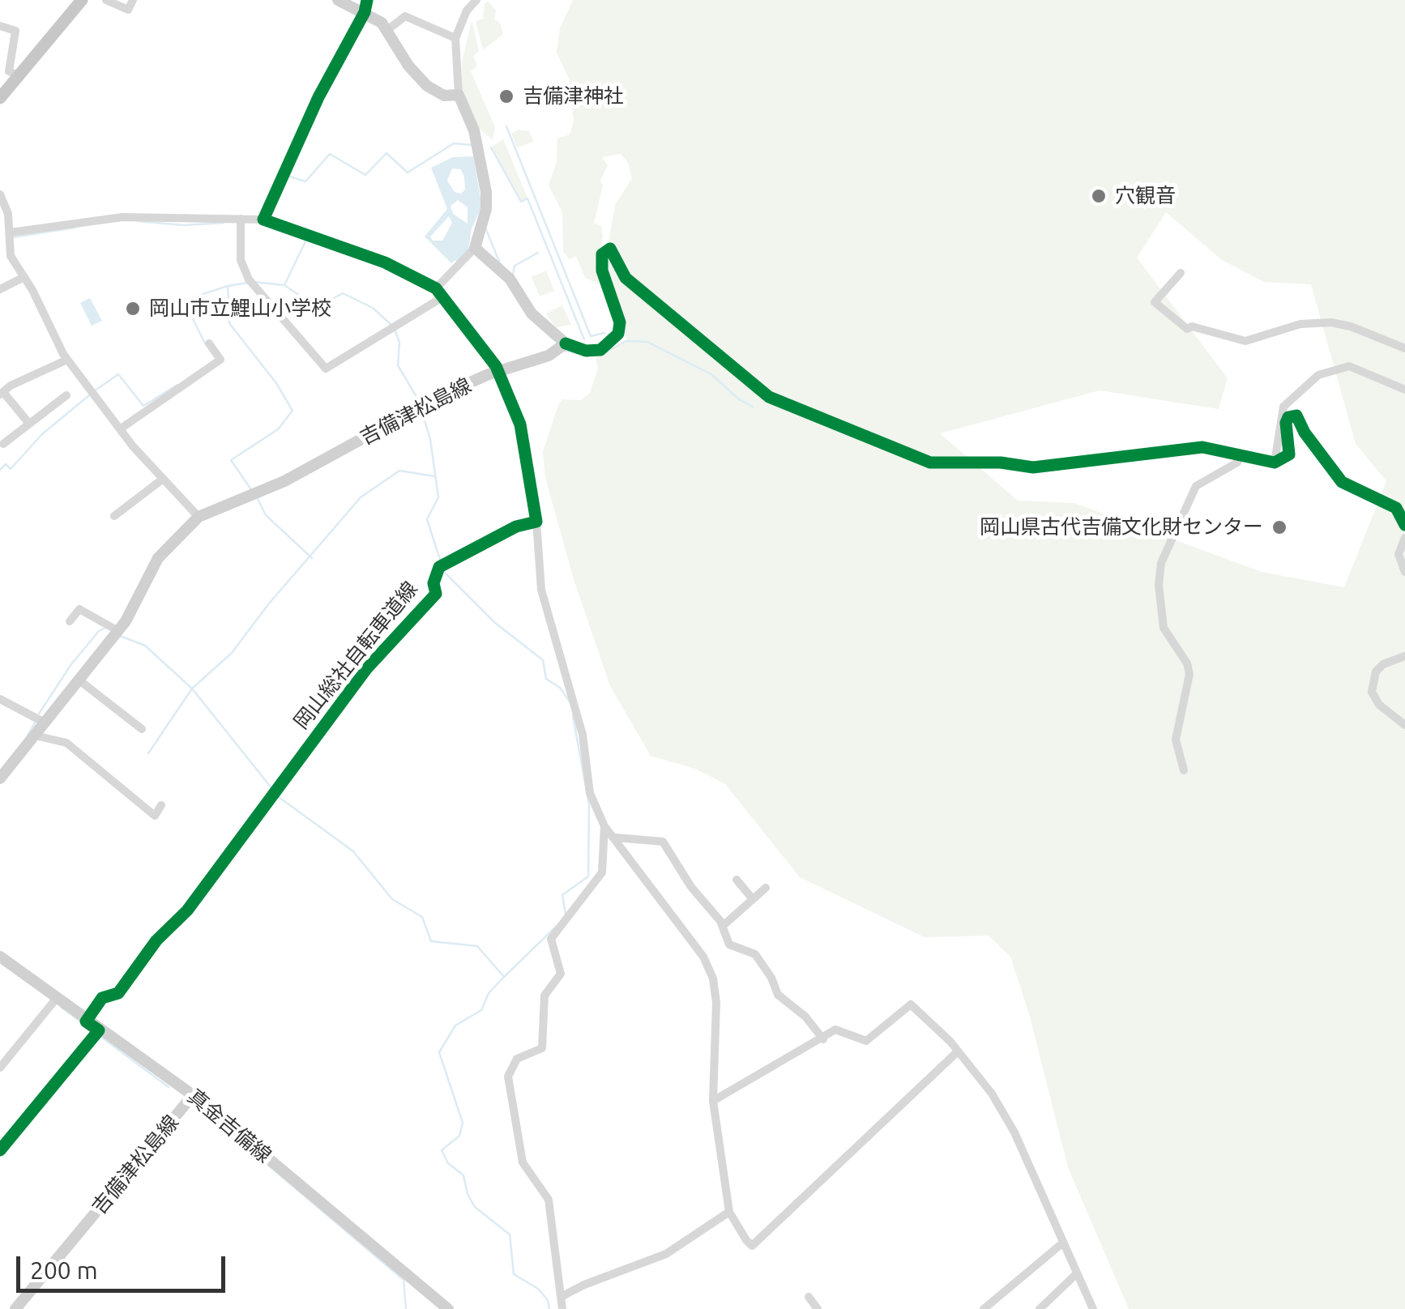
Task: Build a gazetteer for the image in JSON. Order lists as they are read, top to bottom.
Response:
{
  "streets": {
    "main road": ["吉備津松島線", "真金吉備線"],
    "cycle path": ["岡山総社自転車道線"]
  },
  "crossings": [
    ["吉備津松島線", "真金吉備線"]
  ],
  "places": [
    "吉備津神社",
    "穴観音",
    "岡山市立鯉山小学校",
    "岡山県古代吉備文化財センター"
  ],
  "scale_bar": "200 m"
}
